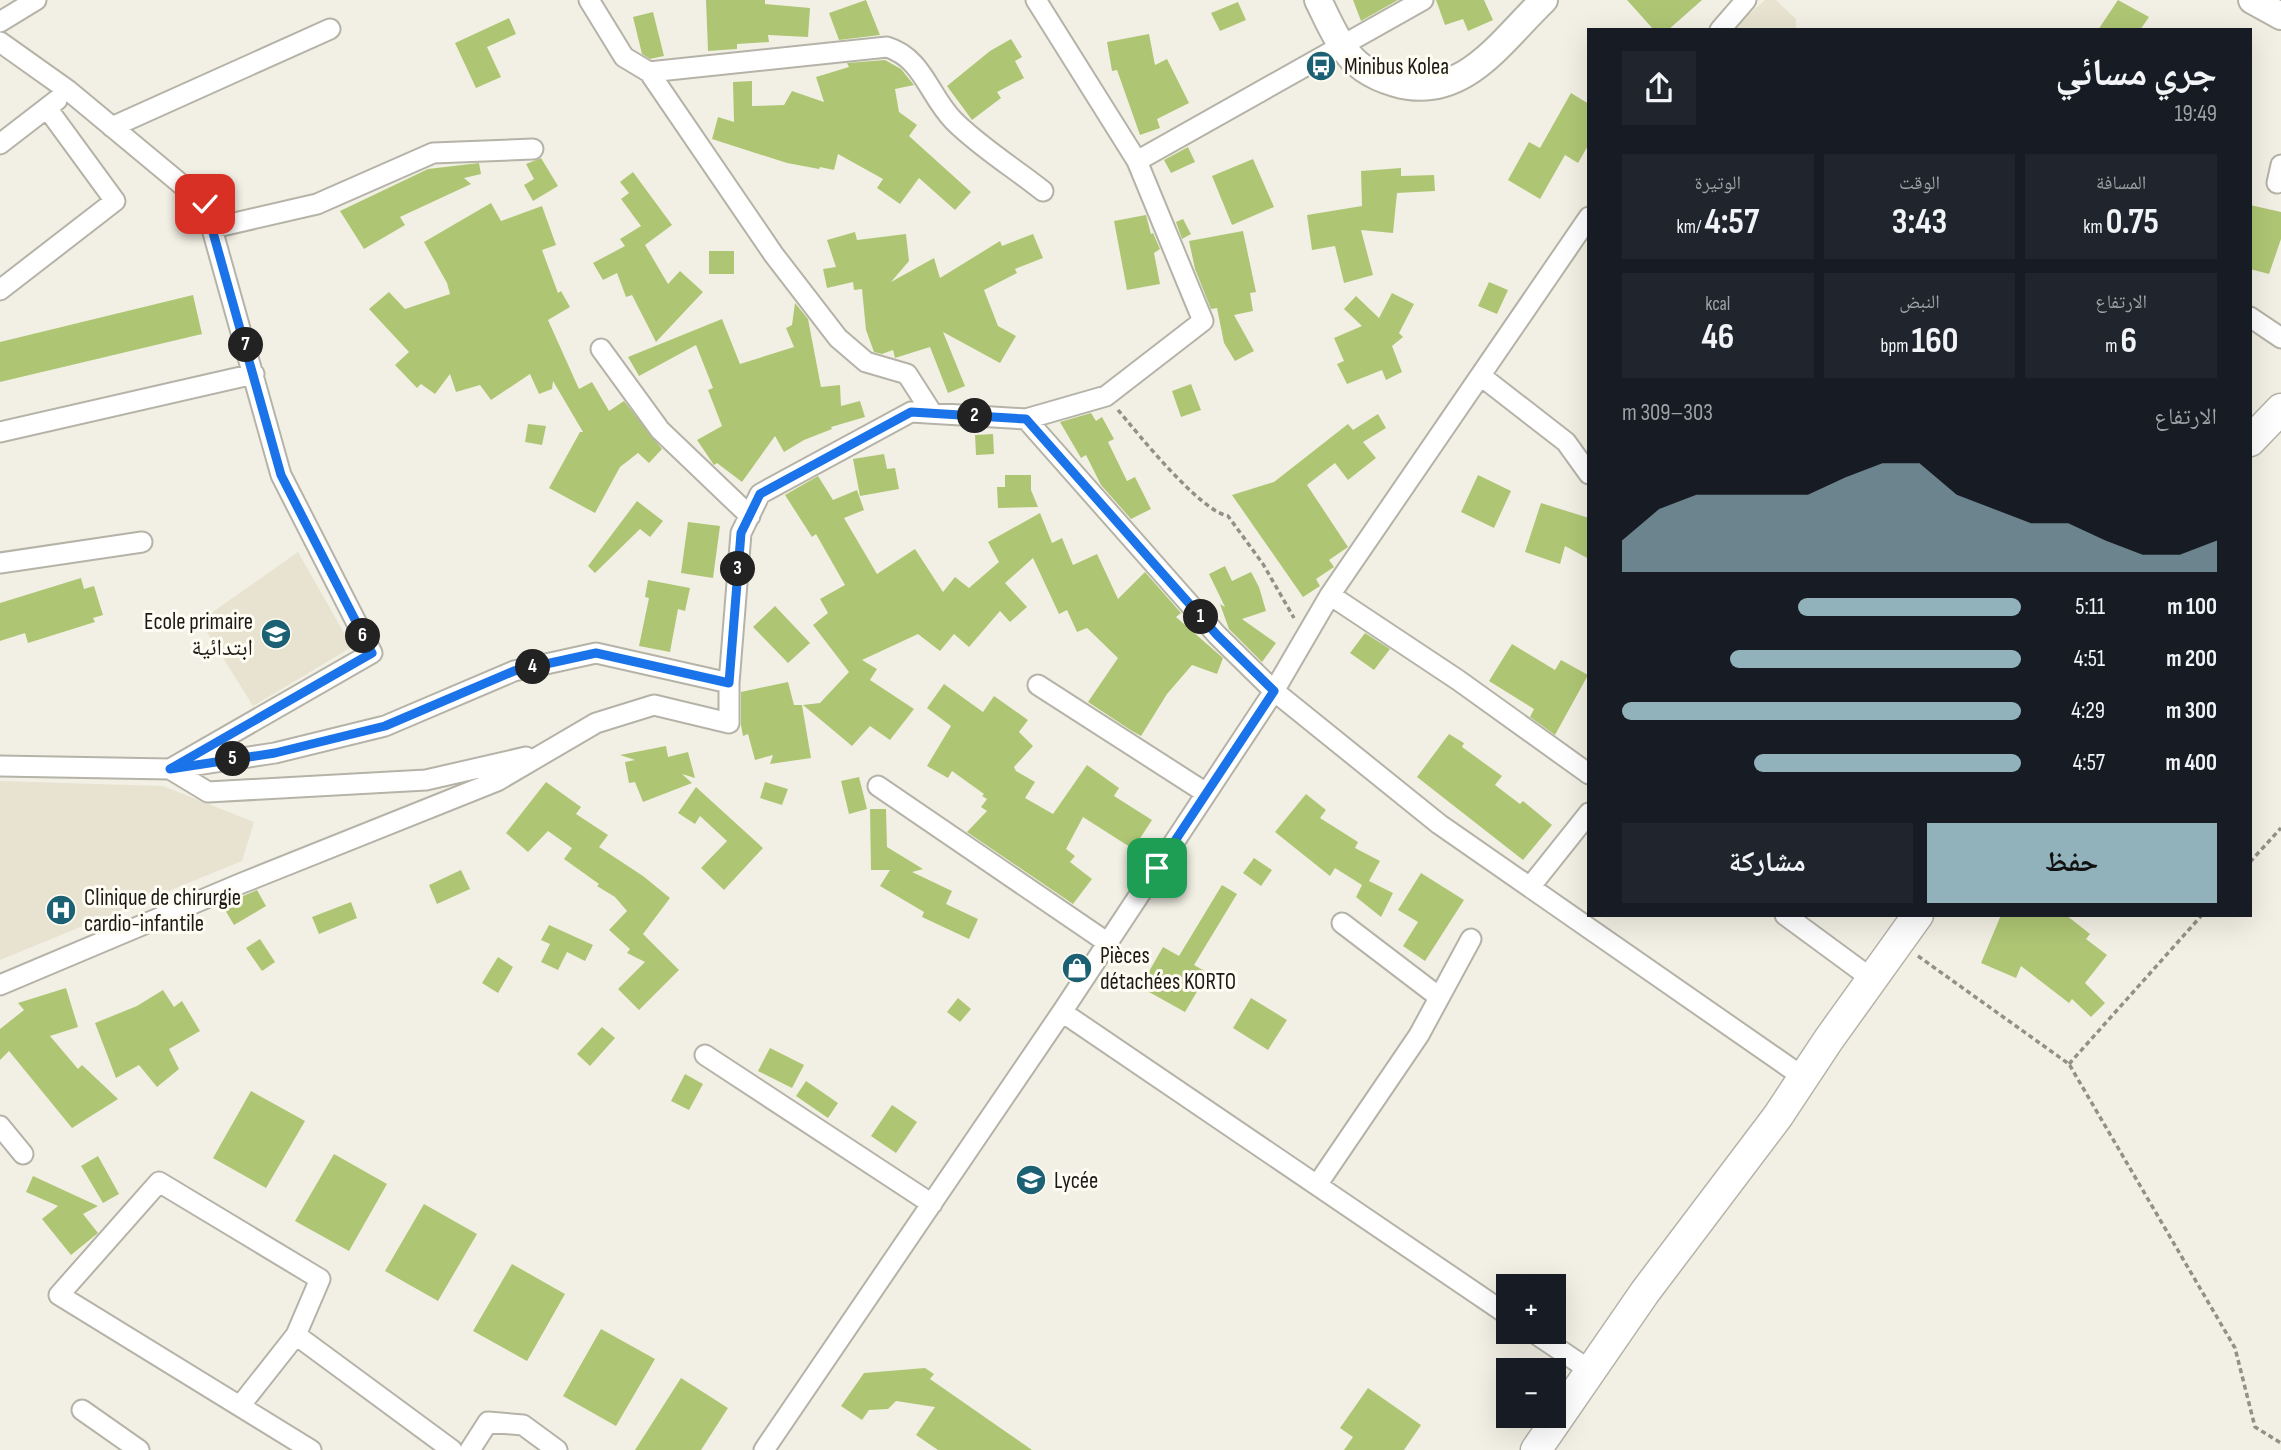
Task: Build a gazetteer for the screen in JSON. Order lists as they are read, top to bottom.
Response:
{
  "places": {
    "bus stop": ["Minibus Kolea"],
    "school or university": ["Ecole primaire ابتدائية", "Lycée"],
    "hospital": ["Clinique de chirurgie cardio-infantile"],
    "shop": ["Pièces détachées KORTO"]
  },
  "page": {
    "heading": ["جري مسائي", "19:49"],
    "stats": [
      ["المسافة", "0.75 km"],
      ["الوقت", "3:43"],
      ["الوتيرة", "4:57 /km"],
      ["الارتفاع", "6 m"],
      ["النبض", "160 bpm"],
      ["kcal", "46"]
    ],
    "pins": [
      "7",
      "2",
      "3",
      "1",
      "6",
      "4",
      "5"
    ],
    "chart": ["الارتفاع", "303–309 m"],
    "list": [
      {
        "name": "100 m",
        "note": "5:11"
      },
      {
        "name": "200 m",
        "note": "4:51"
      },
      {
        "name": "300 m",
        "note": "4:29"
      },
      {
        "name": "400 m",
        "note": "4:57"
      }
    ],
    "buttons": ["حفظ", "مشاركة"],
    "map_buttons": ["+", "−"]
  }
}
